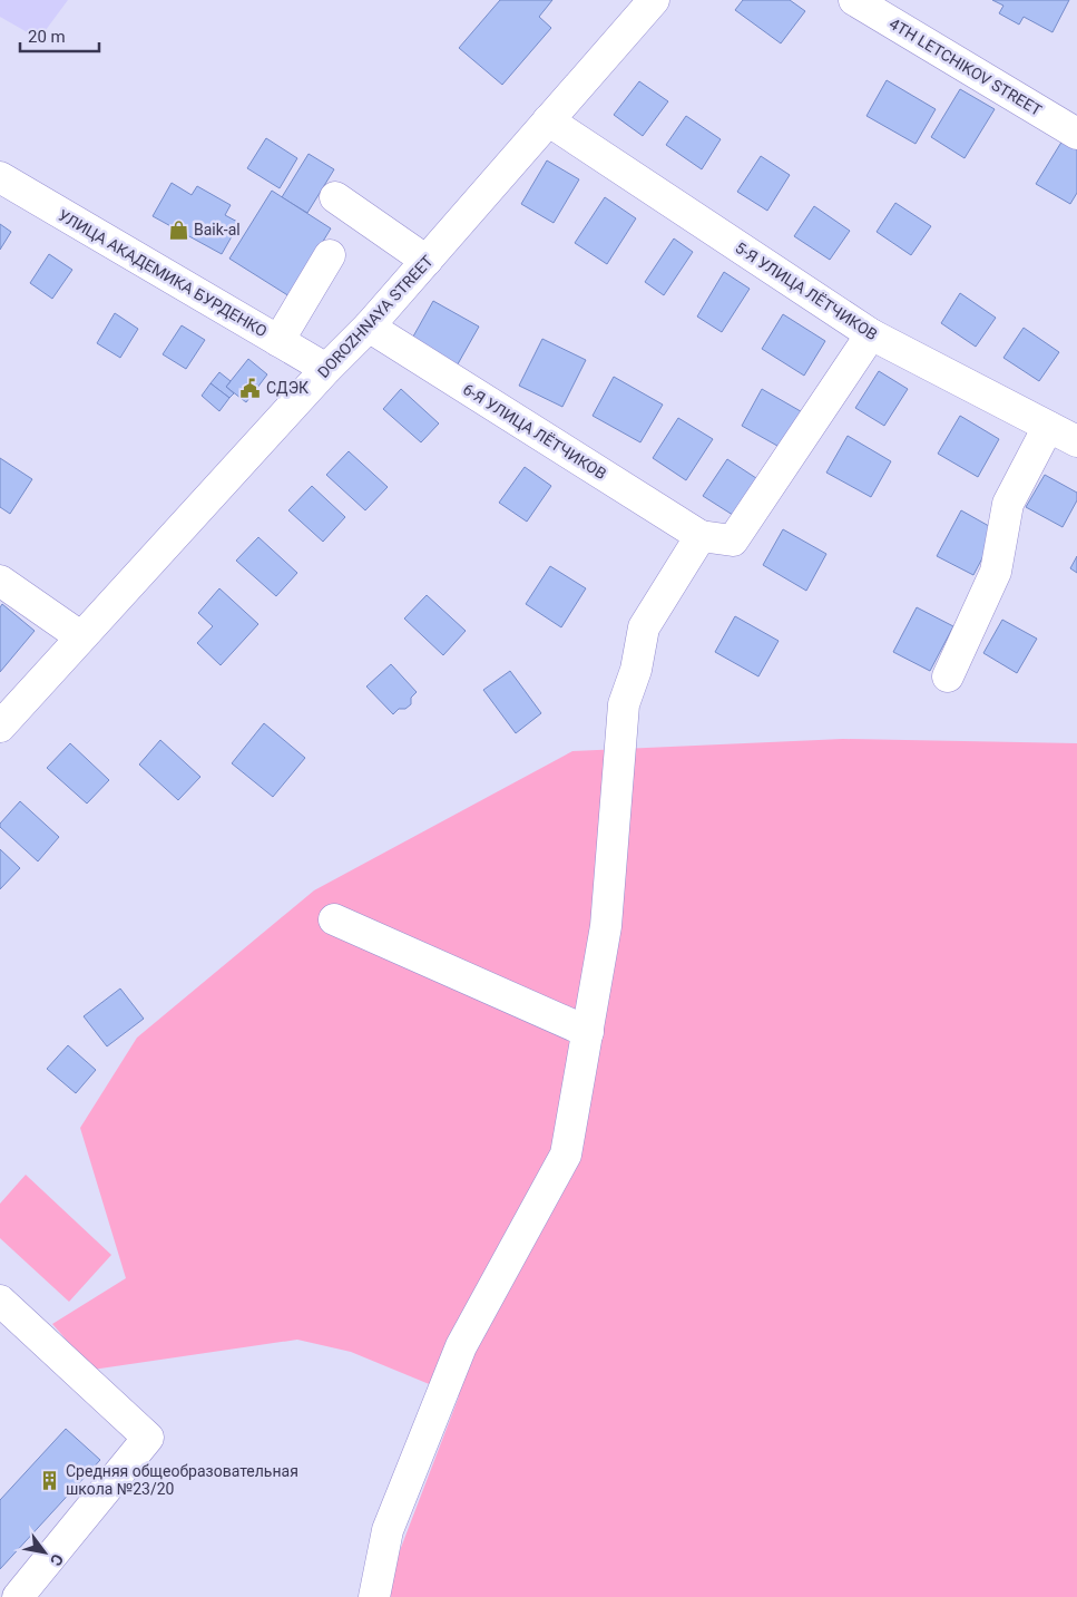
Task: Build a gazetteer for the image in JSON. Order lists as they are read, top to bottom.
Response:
{
  "streets": {
    "street": [
      "4TH LETCHIKOV STREET",
      "УЛИЦА АКАДЕМИКА БУРДЕНКО",
      "5-Я УЛИЦА ЛЁТЧИКОВ",
      "DOROZHNAYA STREET",
      "6-Я УЛИЦА ЛЁТЧИКОВ"
    ]
  },
  "crossings": [
    ["УЛИЦА АКАДЕМИКА БУРДЕНКО", "DOROZHNAYA STREET"],
    ["5-Я УЛИЦА ЛЁТЧИКОВ", "DOROZHNAYA STREET"],
    ["DOROZHNAYA STREET", "6-Я УЛИЦА ЛЁТЧИКОВ"]
  ],
  "places": {
    "shop": ["Baik-al"],
    "public building": ["СДЭК"],
    "building": ["Средняя общеобразовательная школа №23/20"]
  },
  "scale_bar": "20 m",
  "north": "bottom right"
}
